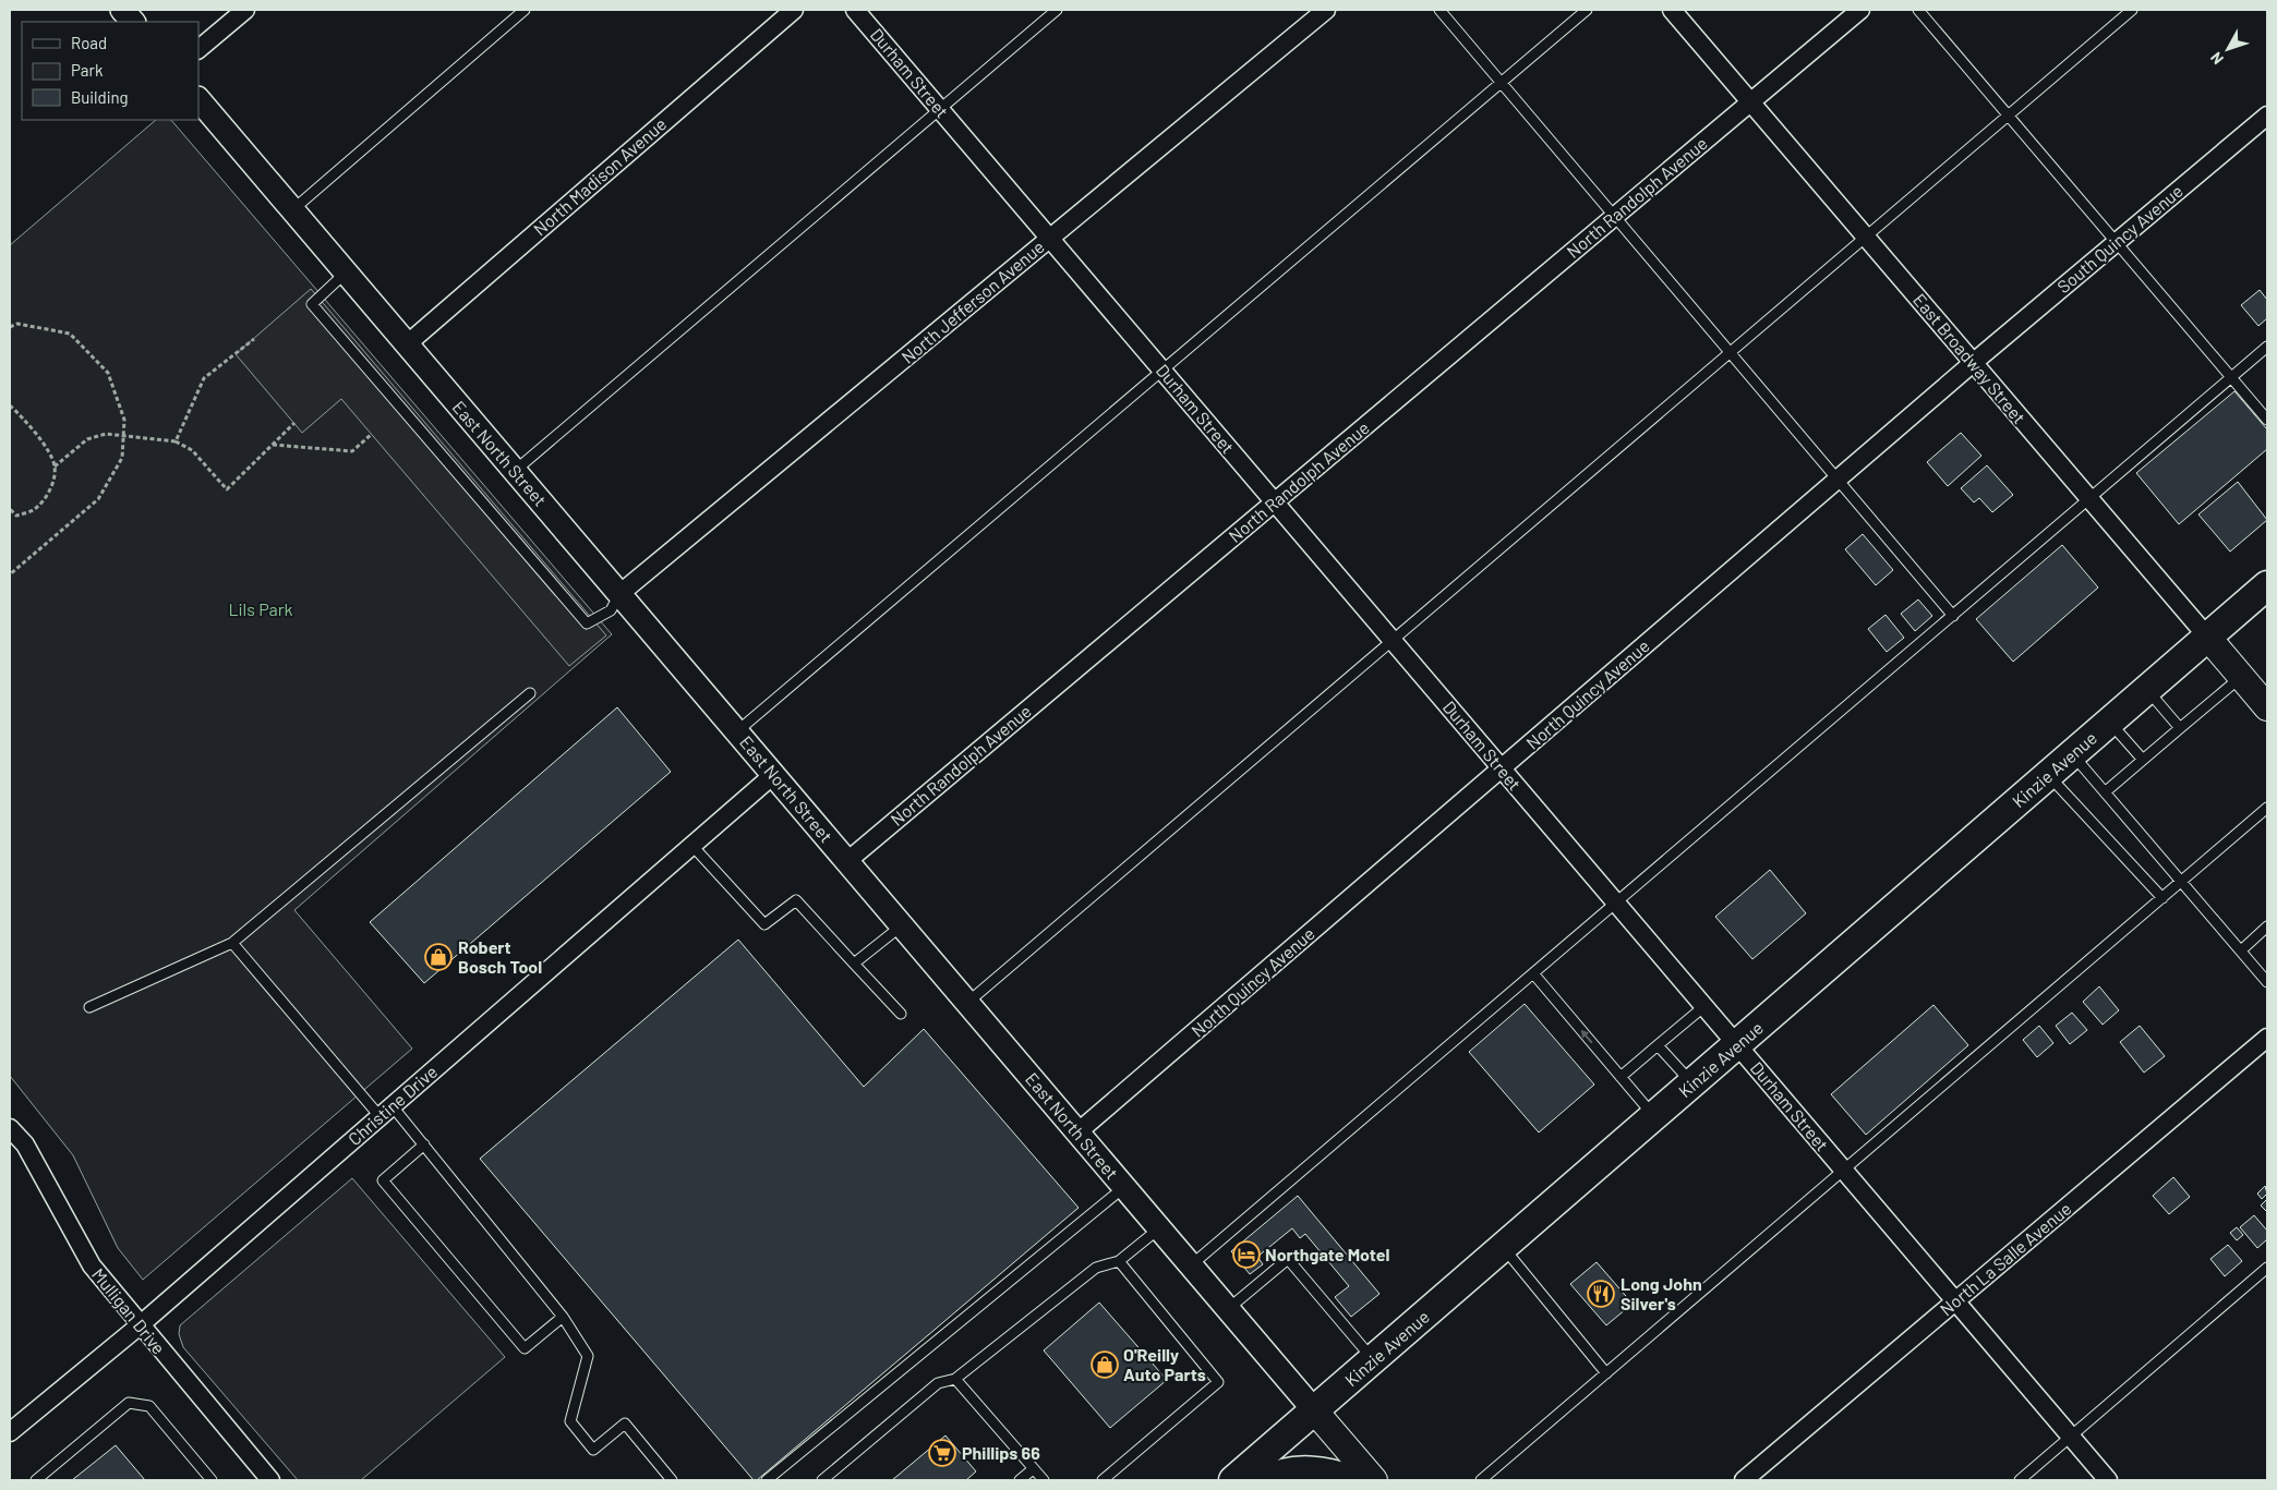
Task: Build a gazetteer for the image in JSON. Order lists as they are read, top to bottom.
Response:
{
  "streets": {
    "main road": ["East Broadway Street", "East North Street", "Kinzie Avenue"],
    "street": [
      "Durham Street",
      "North Madison Avenue",
      "North Randolph Avenue",
      "South Quincy Avenue",
      "North Jefferson Avenue",
      "North Quincy Avenue",
      "Christine Drive",
      "North La Salle Avenue",
      "Mulligan Drive"
    ]
  },
  "crossings": [
    ["Durham Street", "North Randolph Avenue"],
    ["Durham Street", "North Jefferson Avenue"],
    ["Durham Street", "North Quincy Avenue"],
    ["Durham Street", "Kinzie Avenue"],
    ["Durham Street", "North La Salle Avenue"],
    ["North Madison Avenue", "East North Street"],
    ["North Randolph Avenue", "East Broadway Street"],
    ["North Randolph Avenue", "East North Street"],
    ["South Quincy Avenue", "East Broadway Street"],
    ["South Quincy Avenue", "North Quincy Avenue"],
    ["North Jefferson Avenue", "East North Street"],
    ["East Broadway Street", "North Quincy Avenue"],
    ["East Broadway Street", "Kinzie Avenue"],
    ["East North Street", "North Quincy Avenue"],
    ["East North Street", "Kinzie Avenue"],
    ["East North Street", "Christine Drive"],
    ["Christine Drive", "Mulligan Drive"]
  ],
  "parks": ["Lils Park"],
  "places": {
    "shop": ["Robert Bosch Tool", "O'Reilly Auto Parts"],
    "hotel": ["Northgate Motel"],
    "restaurant": ["Long John Silver's"],
    "supermarket": ["Phillips 66"]
  },
  "legend": ["Road", "Park", "Building"],
  "north": "bottom left"
}
